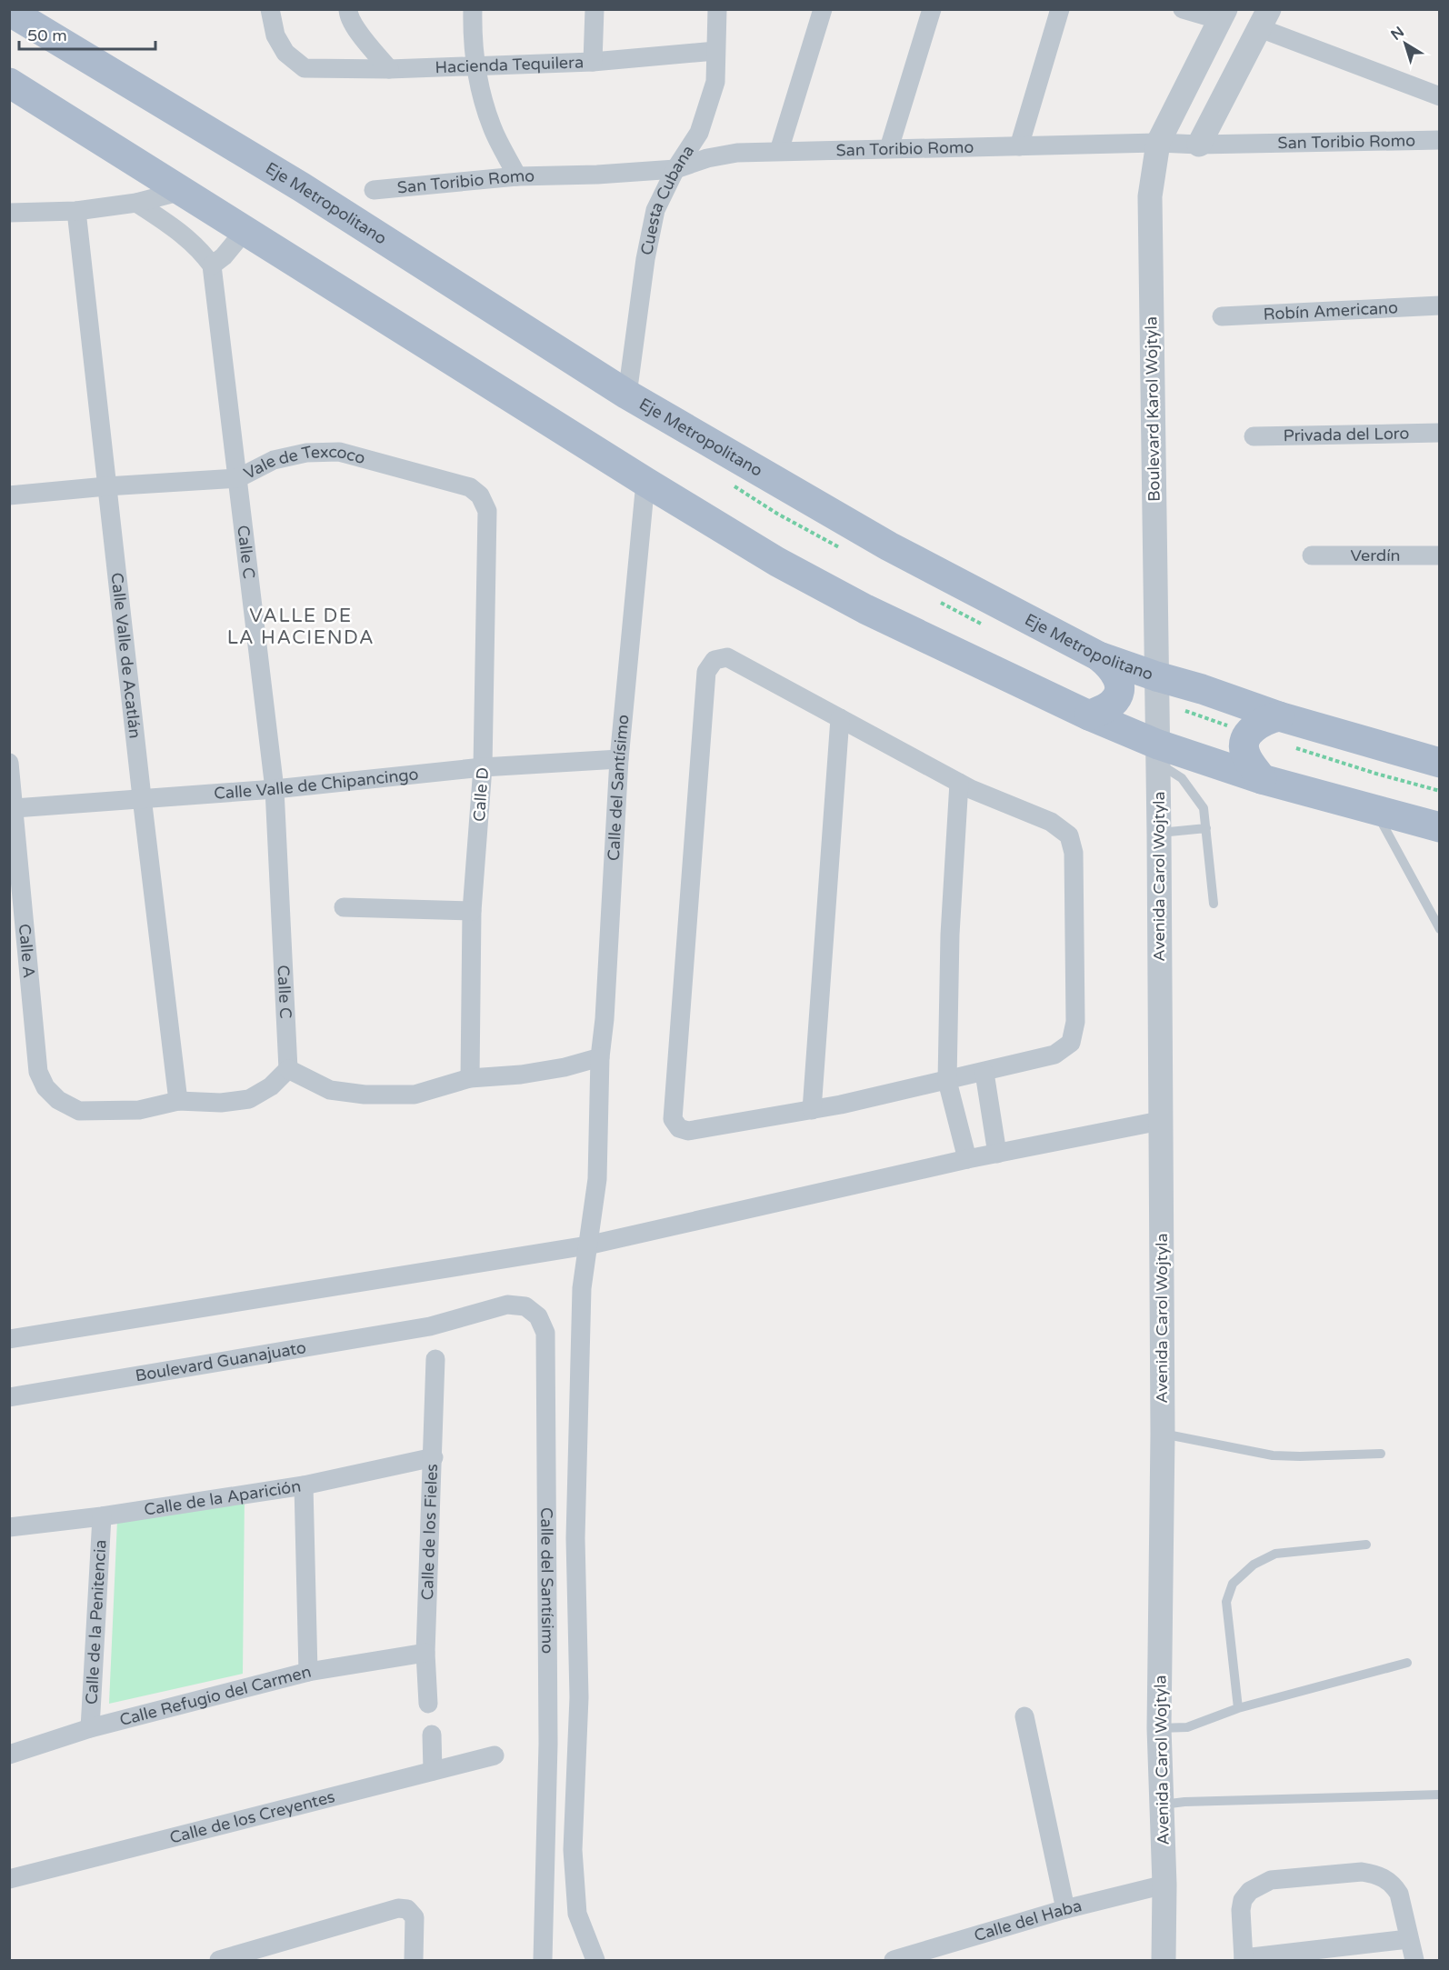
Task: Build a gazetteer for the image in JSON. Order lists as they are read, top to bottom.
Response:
{
  "streets": {
    "main road": ["Eje Metropolitano"],
    "street": [
      "Hacienda Tequilera",
      "San Toribio Romo",
      "Cuesta Cubana",
      "Robín Americano",
      "Boulevard Karol Wojtyla",
      "Privada del Loro",
      "Vale de Texcoco",
      "Calle C",
      "Verdín",
      "Calle Valle de Acatlán",
      "Calle Valle de Chipancingo",
      "Calle del Santísimo",
      "Calle D",
      "Avenida Carol Wojtyla",
      "Calle A",
      "Boulevard Guanajuato",
      "Calle de la Aparición",
      "Calle de los Fieles",
      "Calle de la Penitencia",
      "Calle Refugio del Carmen",
      "Calle de los Creyentes",
      "Calle del Haba"
    ]
  },
  "crossings": [
    ["Hacienda Tequilera", "Cuesta Cubana"],
    ["San Toribio Romo", "Cuesta Cubana"],
    ["San Toribio Romo", "Boulevard Karol Wojtyla"],
    ["Cuesta Cubana", "Eje Metropolitano"],
    ["Eje Metropolitano", "Boulevard Karol Wojtyla"],
    ["Eje Metropolitano", "Avenida Carol Wojtyla"],
    ["Boulevard Karol Wojtyla", "Avenida Carol Wojtyla"],
    ["Vale de Texcoco", "Calle C"],
    ["Vale de Texcoco", "Calle Valle de Acatlán"],
    ["Vale de Texcoco", "Calle D"],
    ["Calle C", "Calle Valle de Chipancingo"],
    ["Calle Valle de Acatlán", "Calle Valle de Chipancingo"],
    ["Calle Valle de Acatlán", "Calle A"],
    ["Calle Valle de Chipancingo", "Calle del Santísimo"],
    ["Calle Valle de Chipancingo", "Calle D"],
    ["Calle Valle de Chipancingo", "Calle A"],
    ["Calle del Santísimo", "Boulevard Guanajuato"],
    ["Avenida Carol Wojtyla", "Calle del Haba"],
    ["Calle de la Aparición", "Calle de los Fieles"],
    ["Calle de la Aparición", "Calle de la Penitencia"],
    ["Calle de los Fieles", "Calle Refugio del Carmen"],
    ["Calle de la Penitencia", "Calle Refugio del Carmen"]
  ],
  "districts": ["VALLE DE LA HACIENDA"],
  "scale_bar": "50 m",
  "north": "top left"
}
